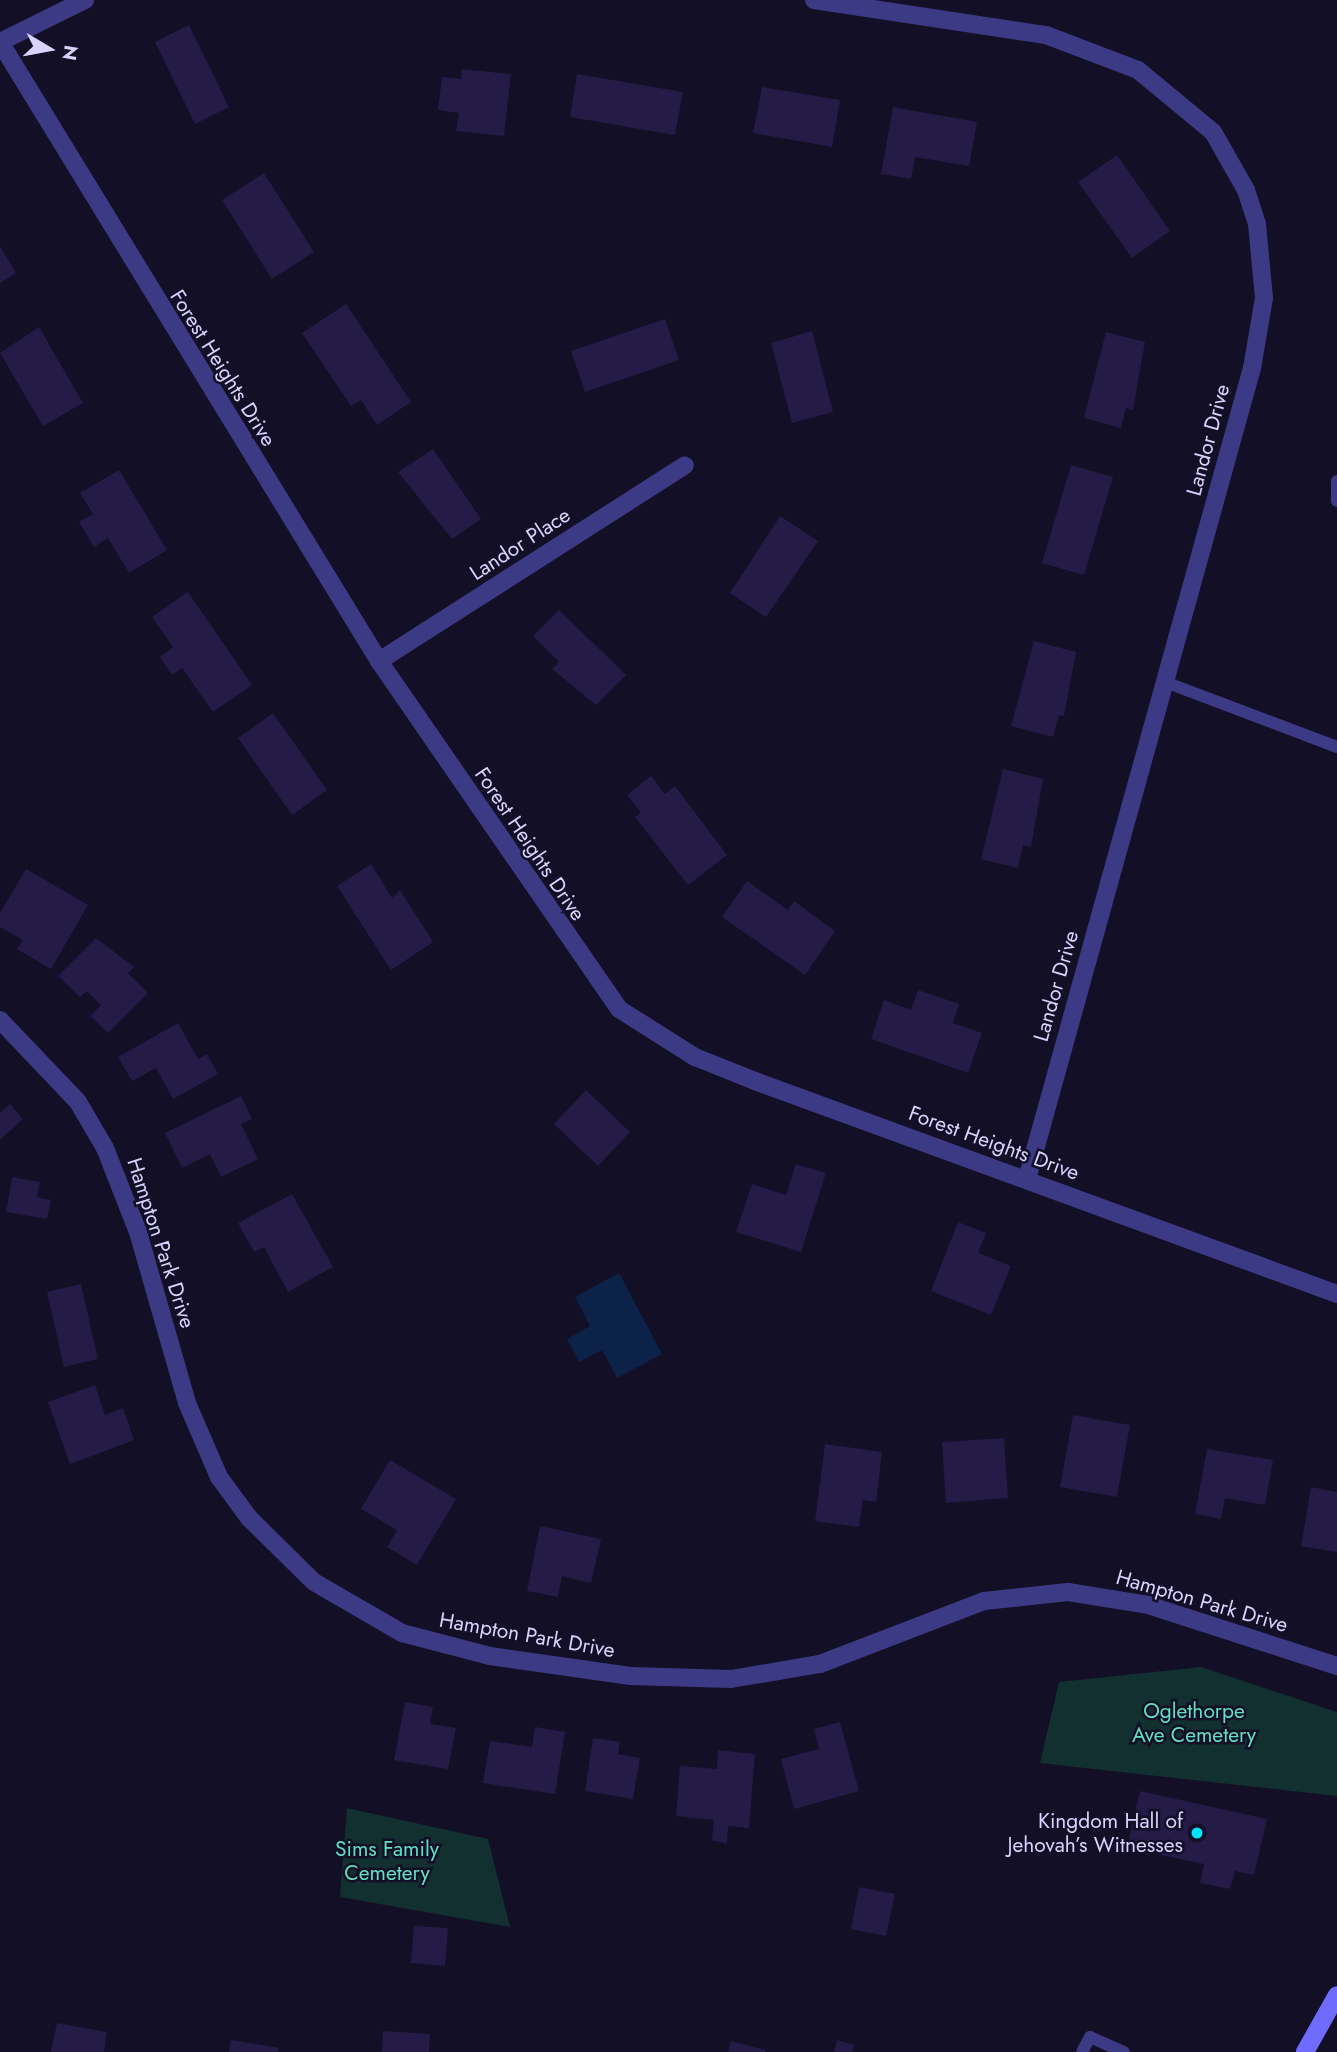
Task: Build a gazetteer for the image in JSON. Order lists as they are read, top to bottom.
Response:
{
  "streets": {
    "street": [
      "Forest Heights Drive",
      "Landor Drive",
      "Landor Place",
      "Hampton Park Drive"
    ]
  },
  "crossings": [
    ["Forest Heights Drive", "Landor Drive"],
    ["Forest Heights Drive", "Landor Place"]
  ],
  "parks": ["Oglethorpe Ave Cemetery", "Sims Family Cemetery"],
  "places": ["Kingdom Hall of Jehovah’s Witnesses"],
  "north": "right"
}
